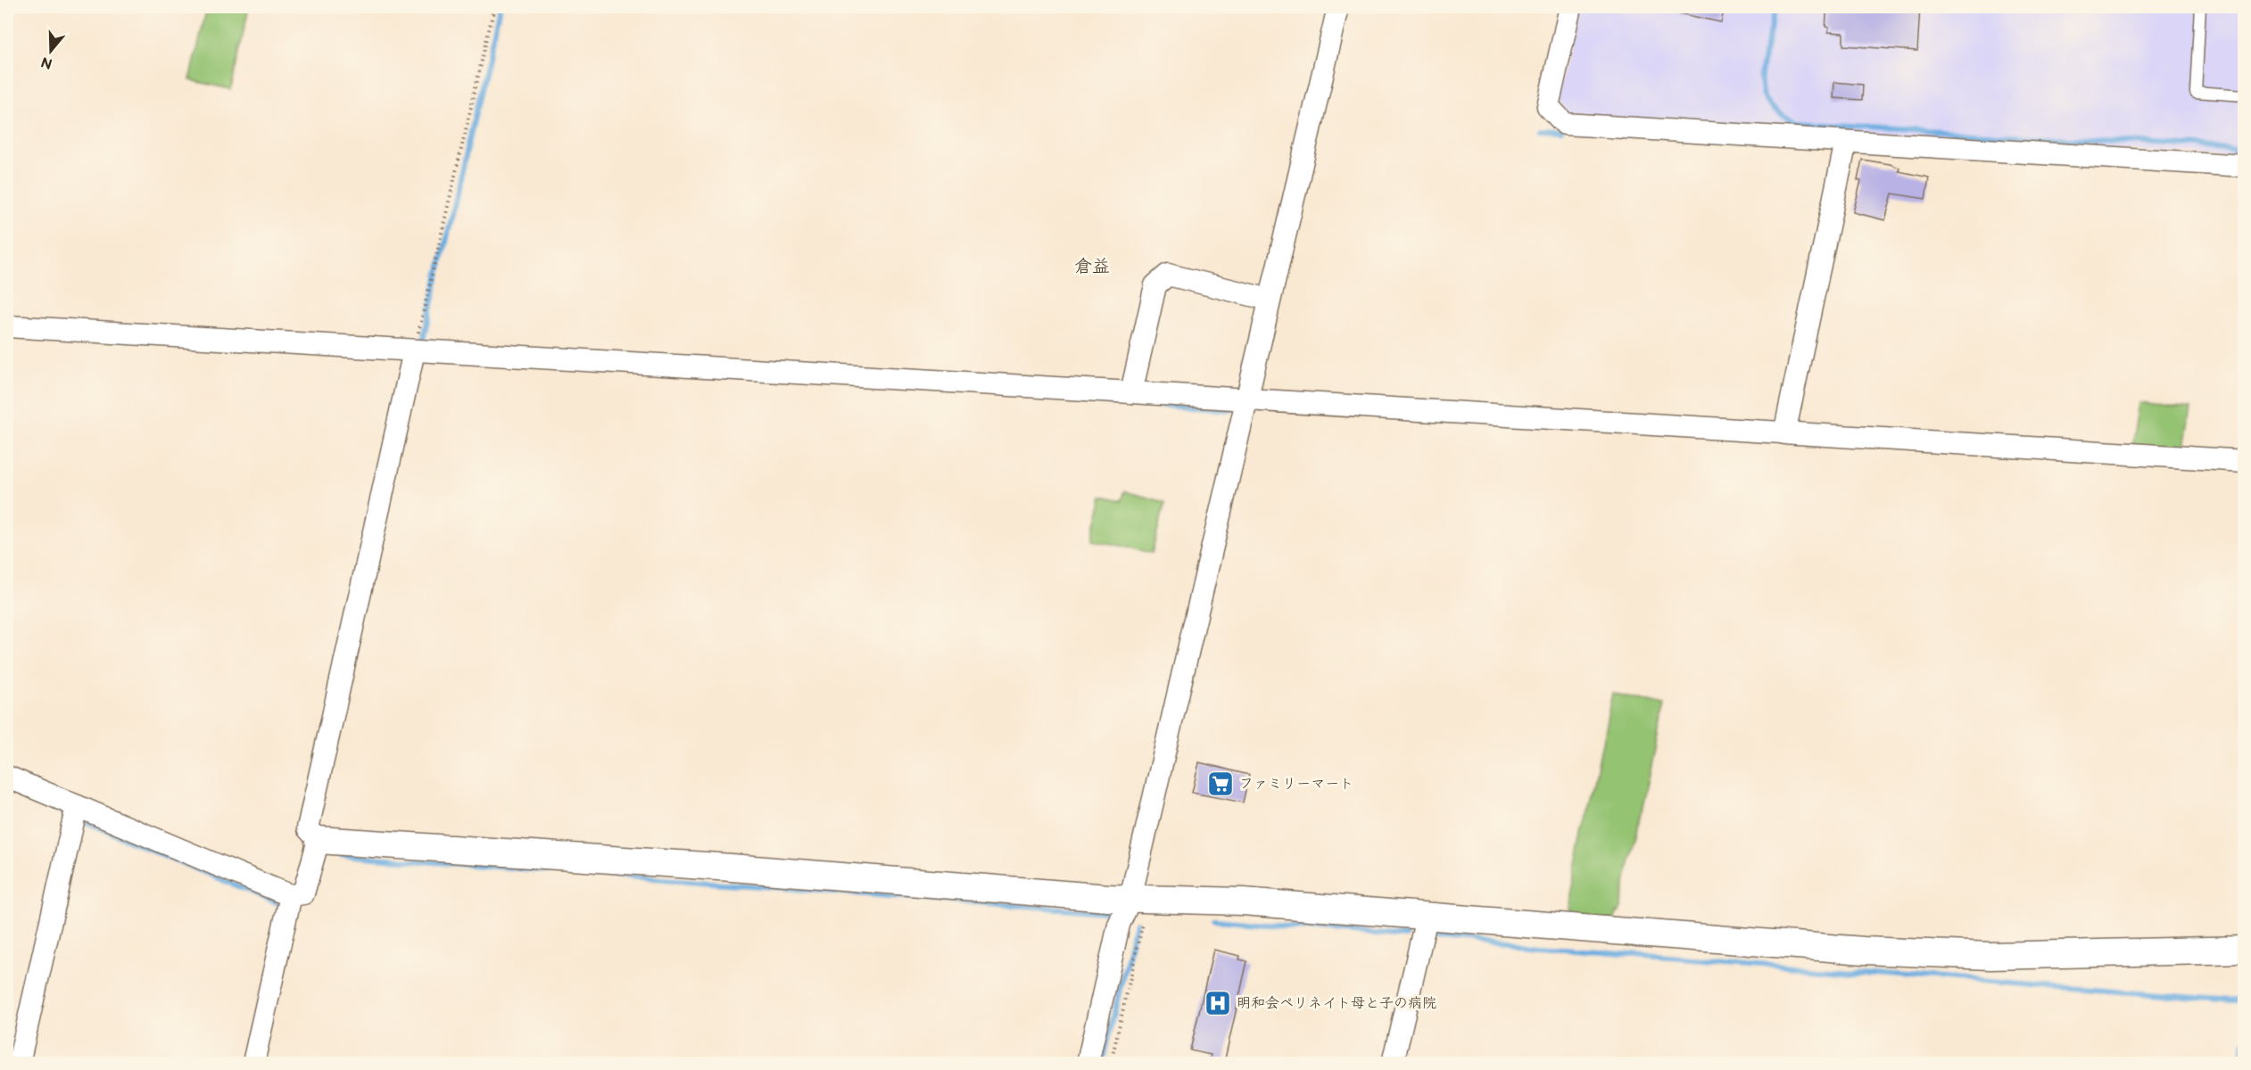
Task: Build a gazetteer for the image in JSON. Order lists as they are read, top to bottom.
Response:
{
  "districts": ["倉益"],
  "places": {
    "supermarket": ["ファミリーマート"],
    "hospital": ["明和会ペリネイト母と子の病院"]
  },
  "north": "bottom"
}
